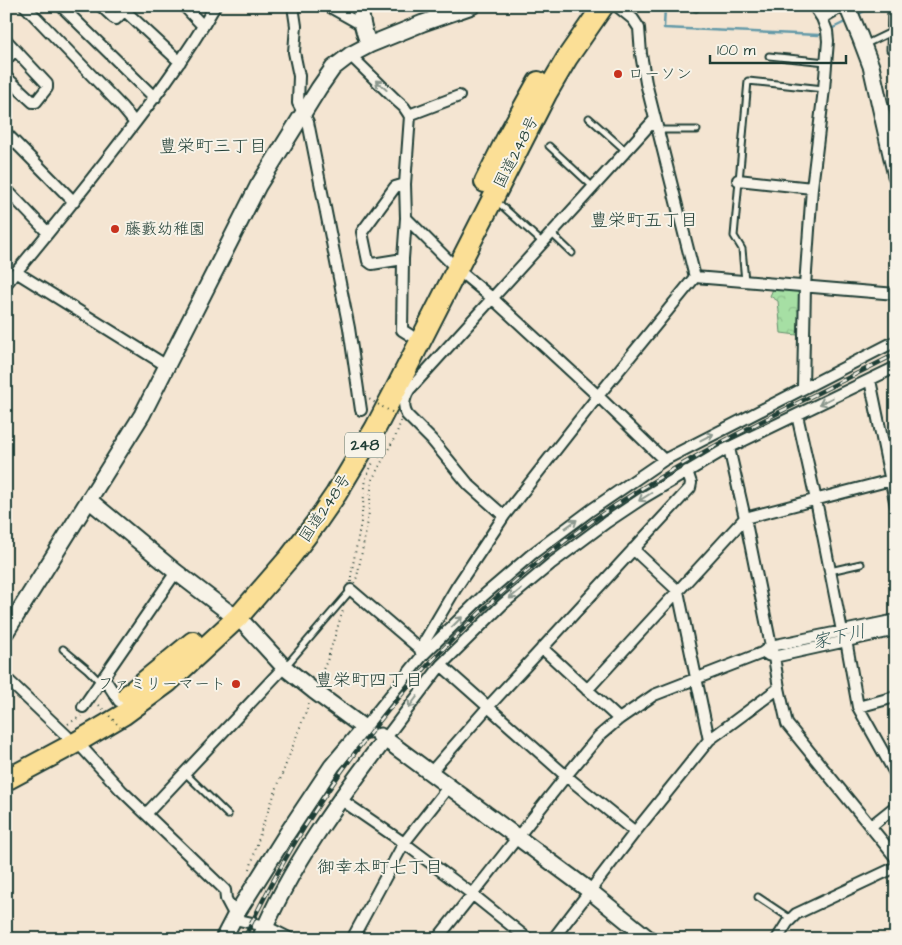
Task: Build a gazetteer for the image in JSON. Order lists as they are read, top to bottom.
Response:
{
  "streets": {
    "highway": ["国道248号", "248"]
  },
  "districts": [
    "豊栄町三丁目",
    "豊栄町五丁目",
    "豊栄町四丁目",
    "御幸本町七丁目"
  ],
  "water": ["家下川"],
  "places": ["ローソン", "藤藪幼稚園", "ファミリーマート"],
  "scale_bar": "100 m"
}
